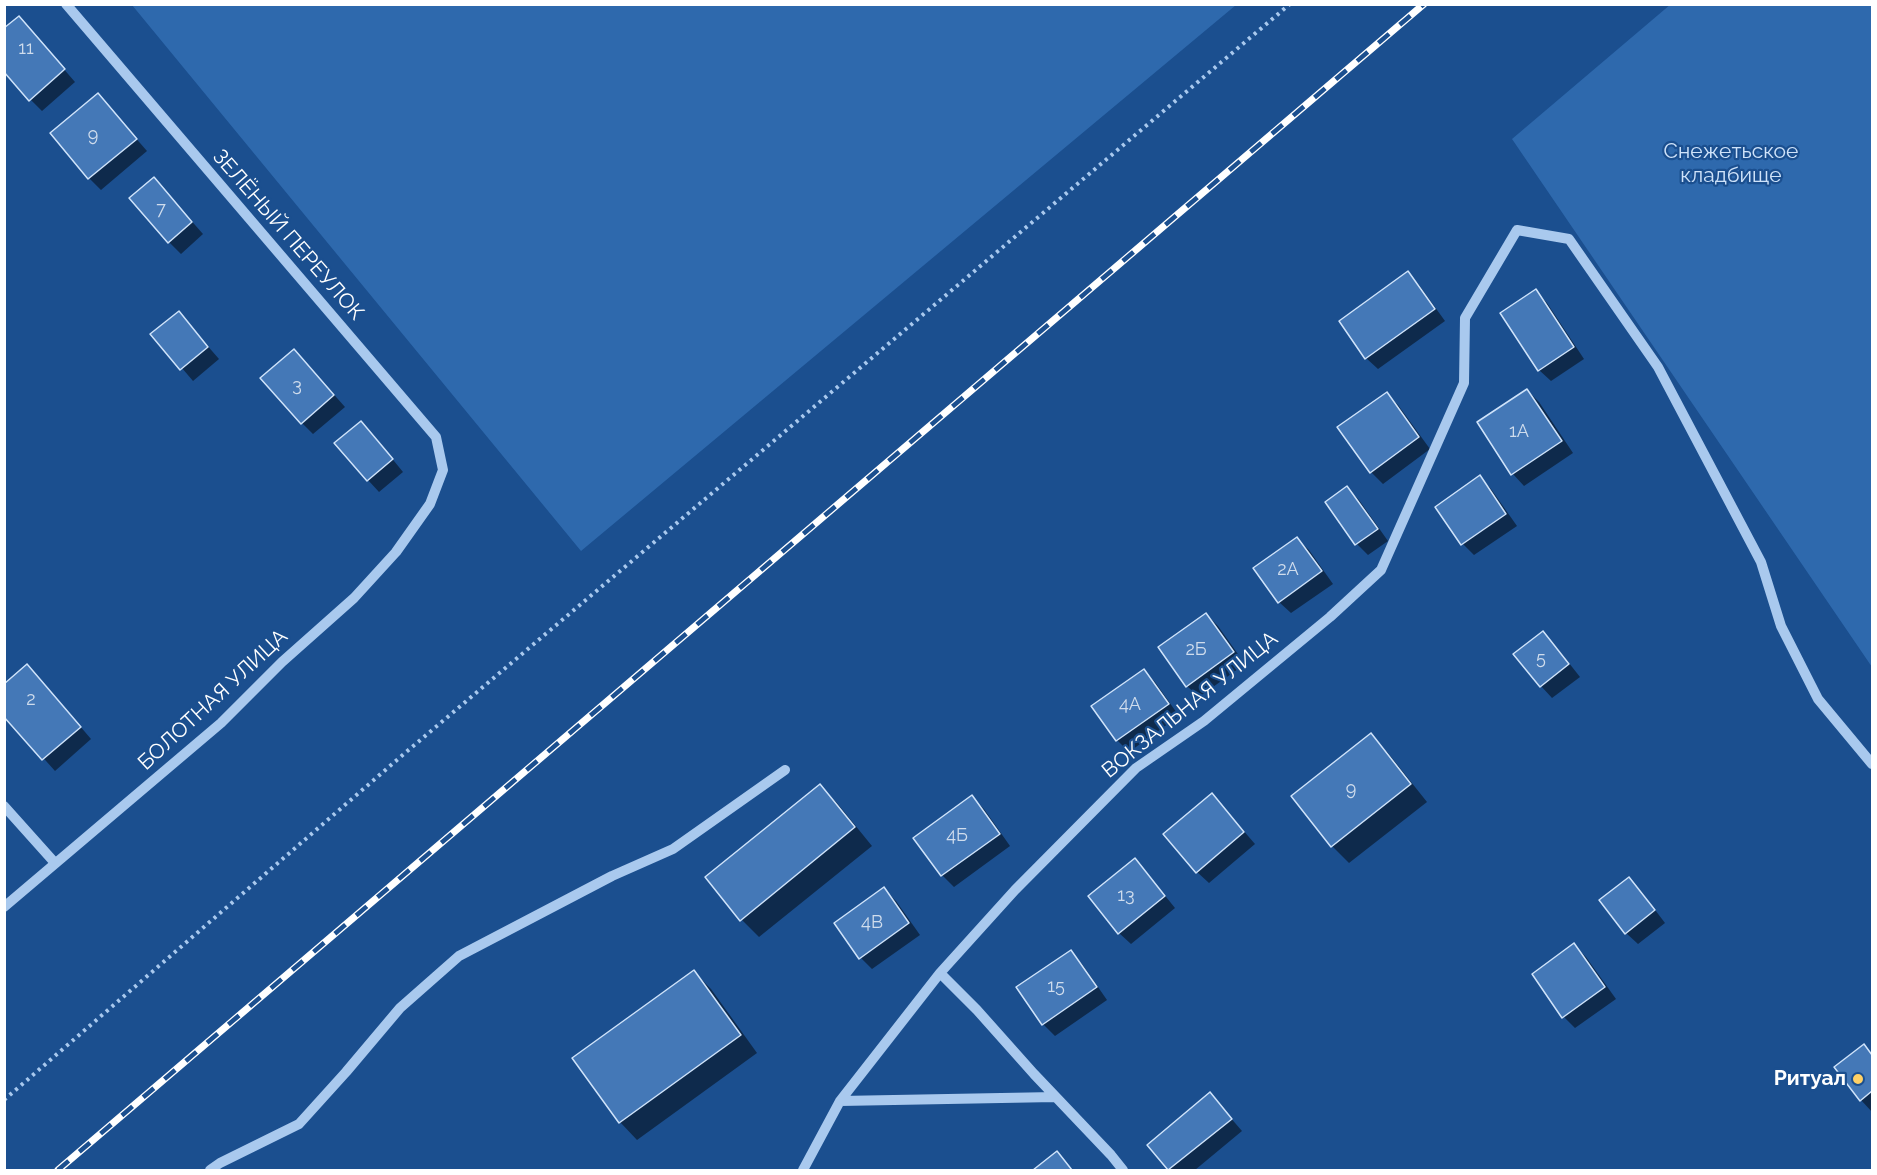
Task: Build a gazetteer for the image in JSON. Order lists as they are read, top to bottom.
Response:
{
  "streets": {
    "street": ["ЗЕЛЁНЫЙ ПЕРЕУЛОК", "БОЛОТНАЯ УЛИЦА", "ВОКЗАЛЬНАЯ УЛИЦА"]
  },
  "crossings": [
    ["ЗЕЛЁНЫЙ ПЕРЕУЛОК", "БОЛОТНАЯ УЛИЦА"]
  ],
  "parks": ["Снежетьское кладбище"],
  "places": ["Ритуал"],
  "house_numbers": [
    "11",
    "9",
    "7",
    "3",
    "1А",
    "2А",
    "2Б",
    "5",
    "2",
    "4А",
    "9",
    "4Б",
    "13",
    "4В",
    "15"
  ]
}
